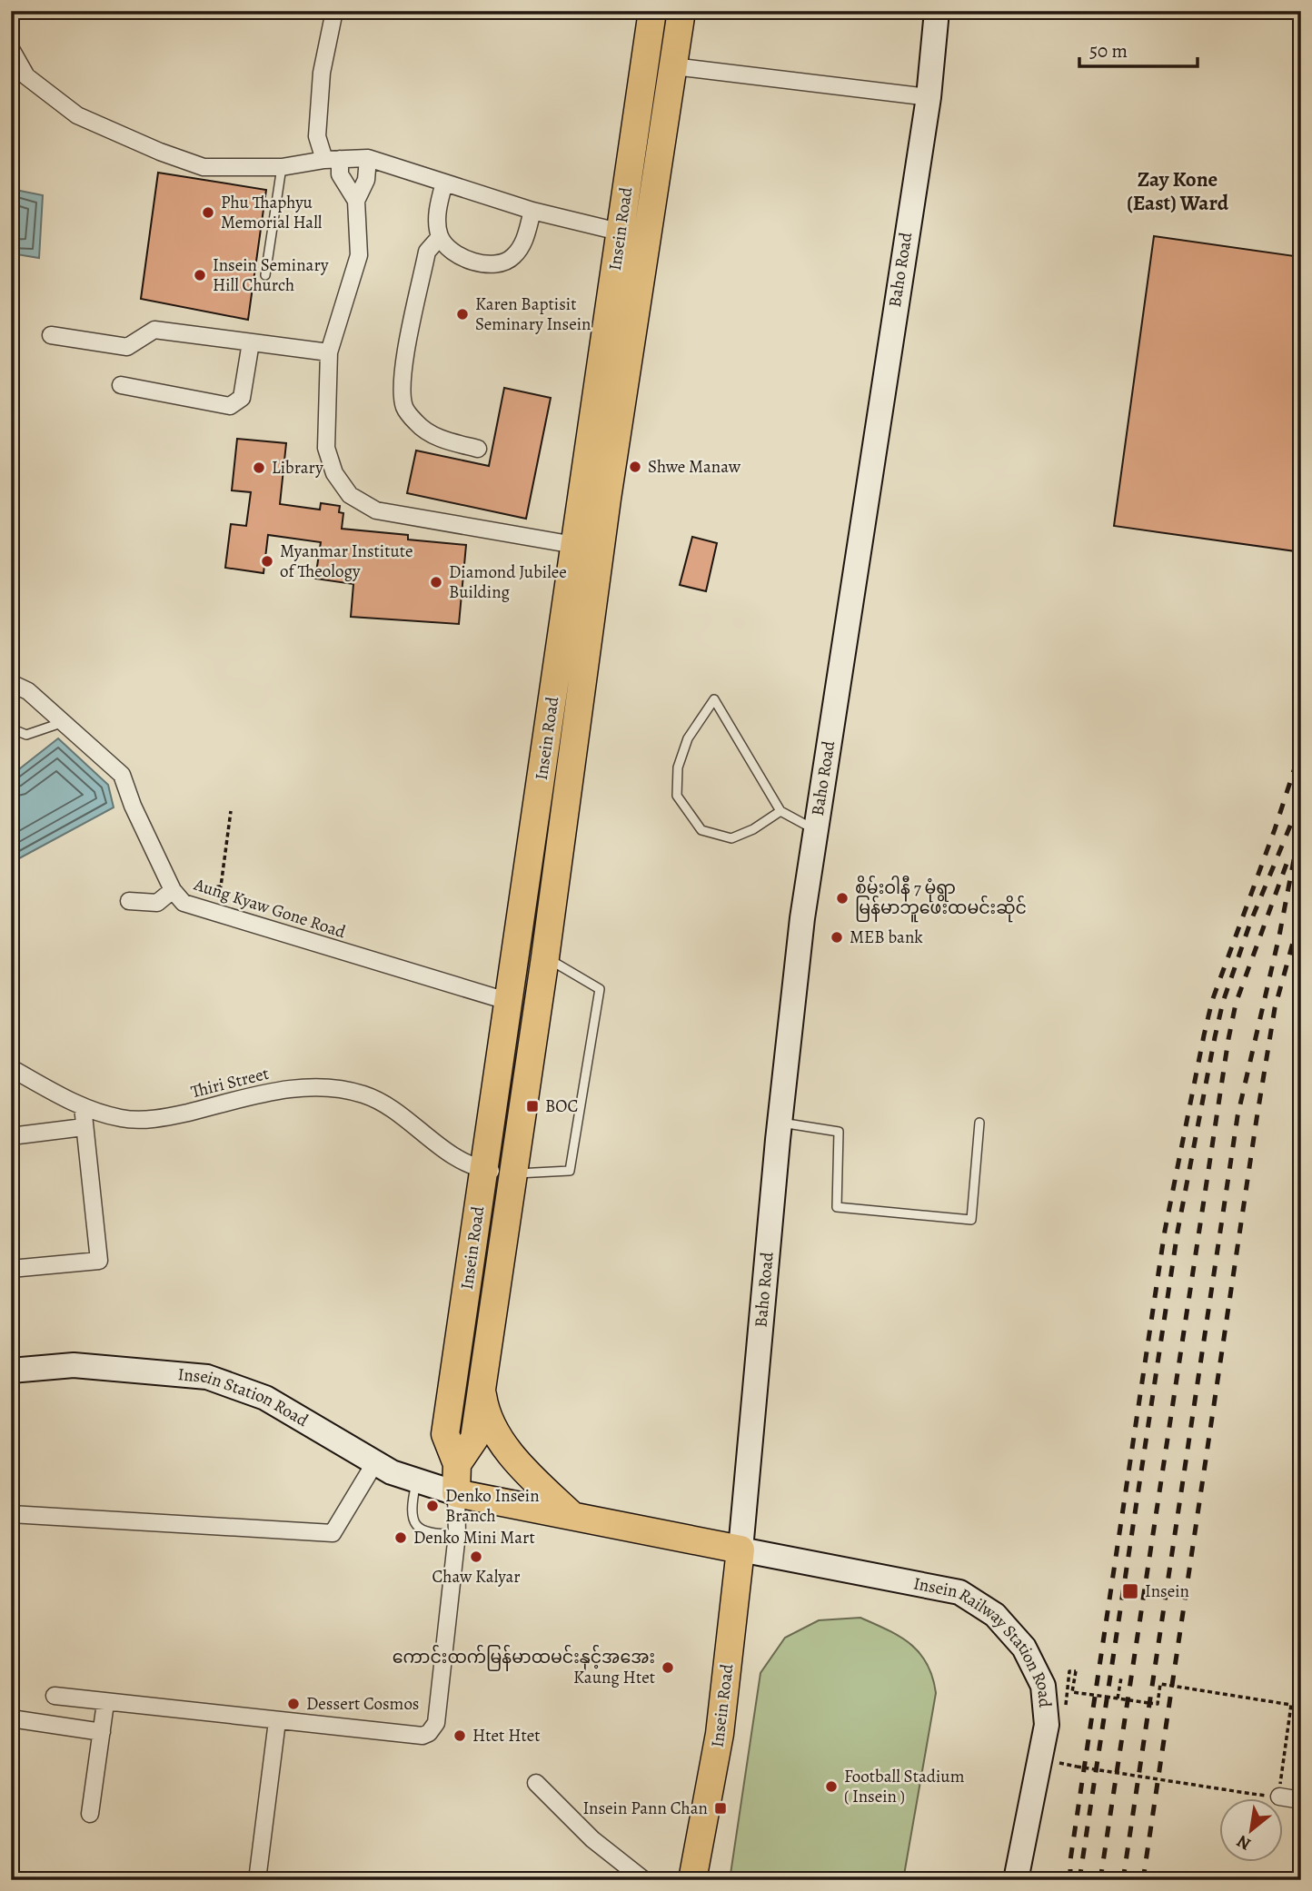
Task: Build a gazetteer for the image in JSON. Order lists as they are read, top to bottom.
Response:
{
  "streets": {
    "main road": [
      "Insein Road",
      "Baho Road",
      "Insein Station Road",
      "Insein Railway Station Road"
    ],
    "street": ["Aung Kyaw Gone Road", "Thiri Street"]
  },
  "crossings": [
    ["Insein Road", "Baho Road"],
    ["Insein Road", "Aung Kyaw Gone Road"],
    ["Insein Road", "Thiri Street"],
    ["Insein Road", "Insein Station Road"],
    ["Insein Road", "Insein Railway Station Road"],
    ["Baho Road", "Insein Railway Station Road"]
  ],
  "districts": ["Zay Kone (East) Ward"],
  "places": {
    "other": [
      "Phu Thaphyu Memorial Hall",
      "Insein Seminary Hill Church",
      "Karen Baptisit Seminary Insein",
      "Shwe Manaw",
      "Library",
      "Myanmar Institute of Theology",
      "Diamond Jubilee Building",
      "စိမ်းဝါနီ 7 မုံရွာ မြန်မာဘူဖေးထမင်းဆိုင်",
      "MEB bank",
      "Denko Insein Branch",
      "Denko Mini Mart",
      "Chaw Kalyar",
      "ကောင်းထက်မြန်မာထမင်းနှင့်အအေး Kaung Htet",
      "Dessert Cosmos",
      "Htet Htet",
      "Football Stadium ( Insein )"
    ],
    "transit": ["BOC", "Insein", "Insein Pann Chan"]
  },
  "scale_bar": "50 m",
  "north": "bottom left"
}
